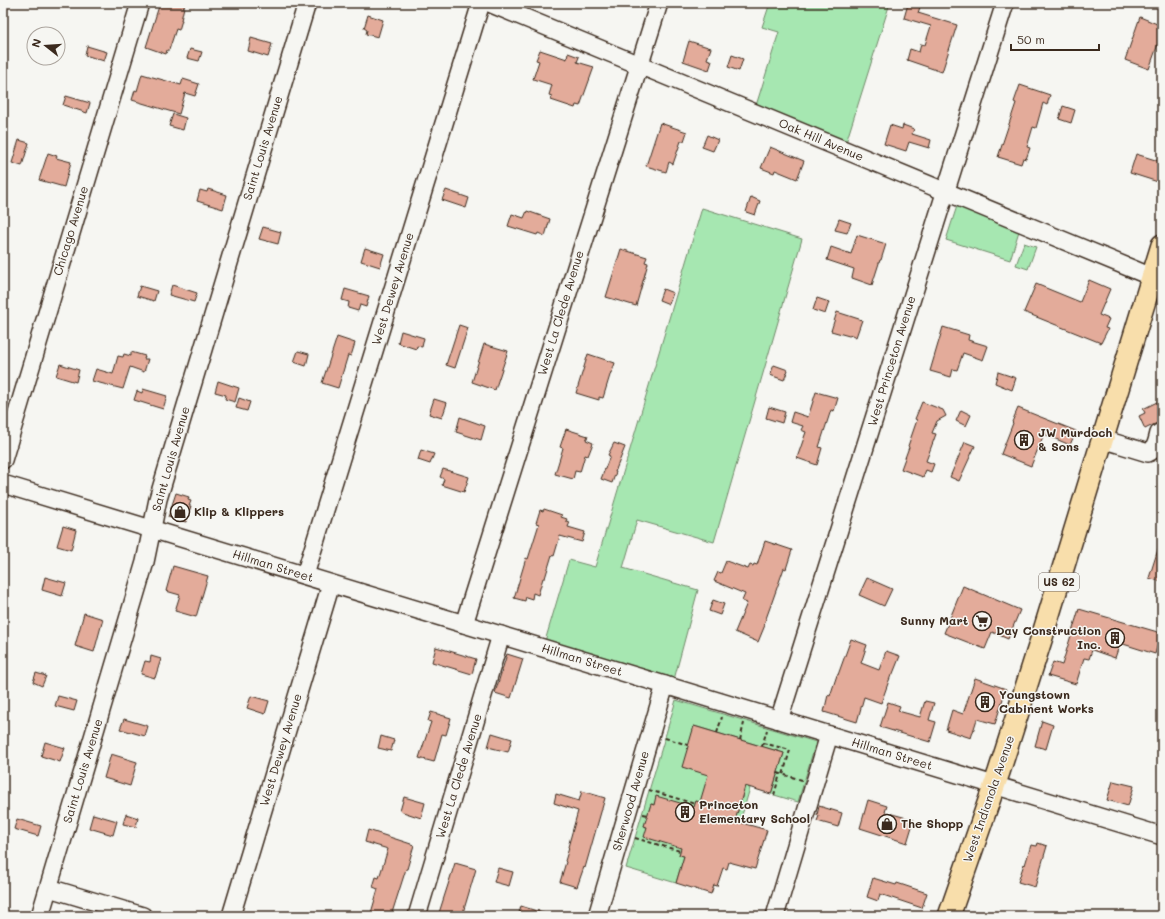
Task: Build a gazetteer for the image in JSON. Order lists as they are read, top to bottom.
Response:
{
  "streets": {
    "main road": ["US 62", "West Indianola Avenue"],
    "street": [
      "Oak Hill Avenue",
      "Saint Louis Avenue",
      "Chicago Avenue",
      "West Dewey Avenue",
      "West La Clede Avenue",
      "West Princeton Avenue",
      "Hillman Street",
      "Sherwood Avenue"
    ]
  },
  "crossings": [
    ["Oak Hill Avenue", "West La Clede Avenue"],
    ["Oak Hill Avenue", "West Princeton Avenue"],
    ["Oak Hill Avenue", "West Indianola Avenue"],
    ["Saint Louis Avenue", "Hillman Street"],
    ["West Dewey Avenue", "Hillman Street"],
    ["West La Clede Avenue", "Hillman Street"],
    ["West Princeton Avenue", "Hillman Street"],
    ["Hillman Street", "West Indianola Avenue"],
    ["Hillman Street", "Sherwood Avenue"]
  ],
  "places": {
    "building": [
      "JW Murdoch & Sons",
      "Day Construction Inc.",
      "Youngstown Cabinent Works",
      "Princeton Elementary School"
    ],
    "shop": ["Klip & Klippers", "The Shopp"],
    "supermarket": ["Sunny Mart"]
  },
  "scale_bar": "50 m",
  "north": "left"
}
